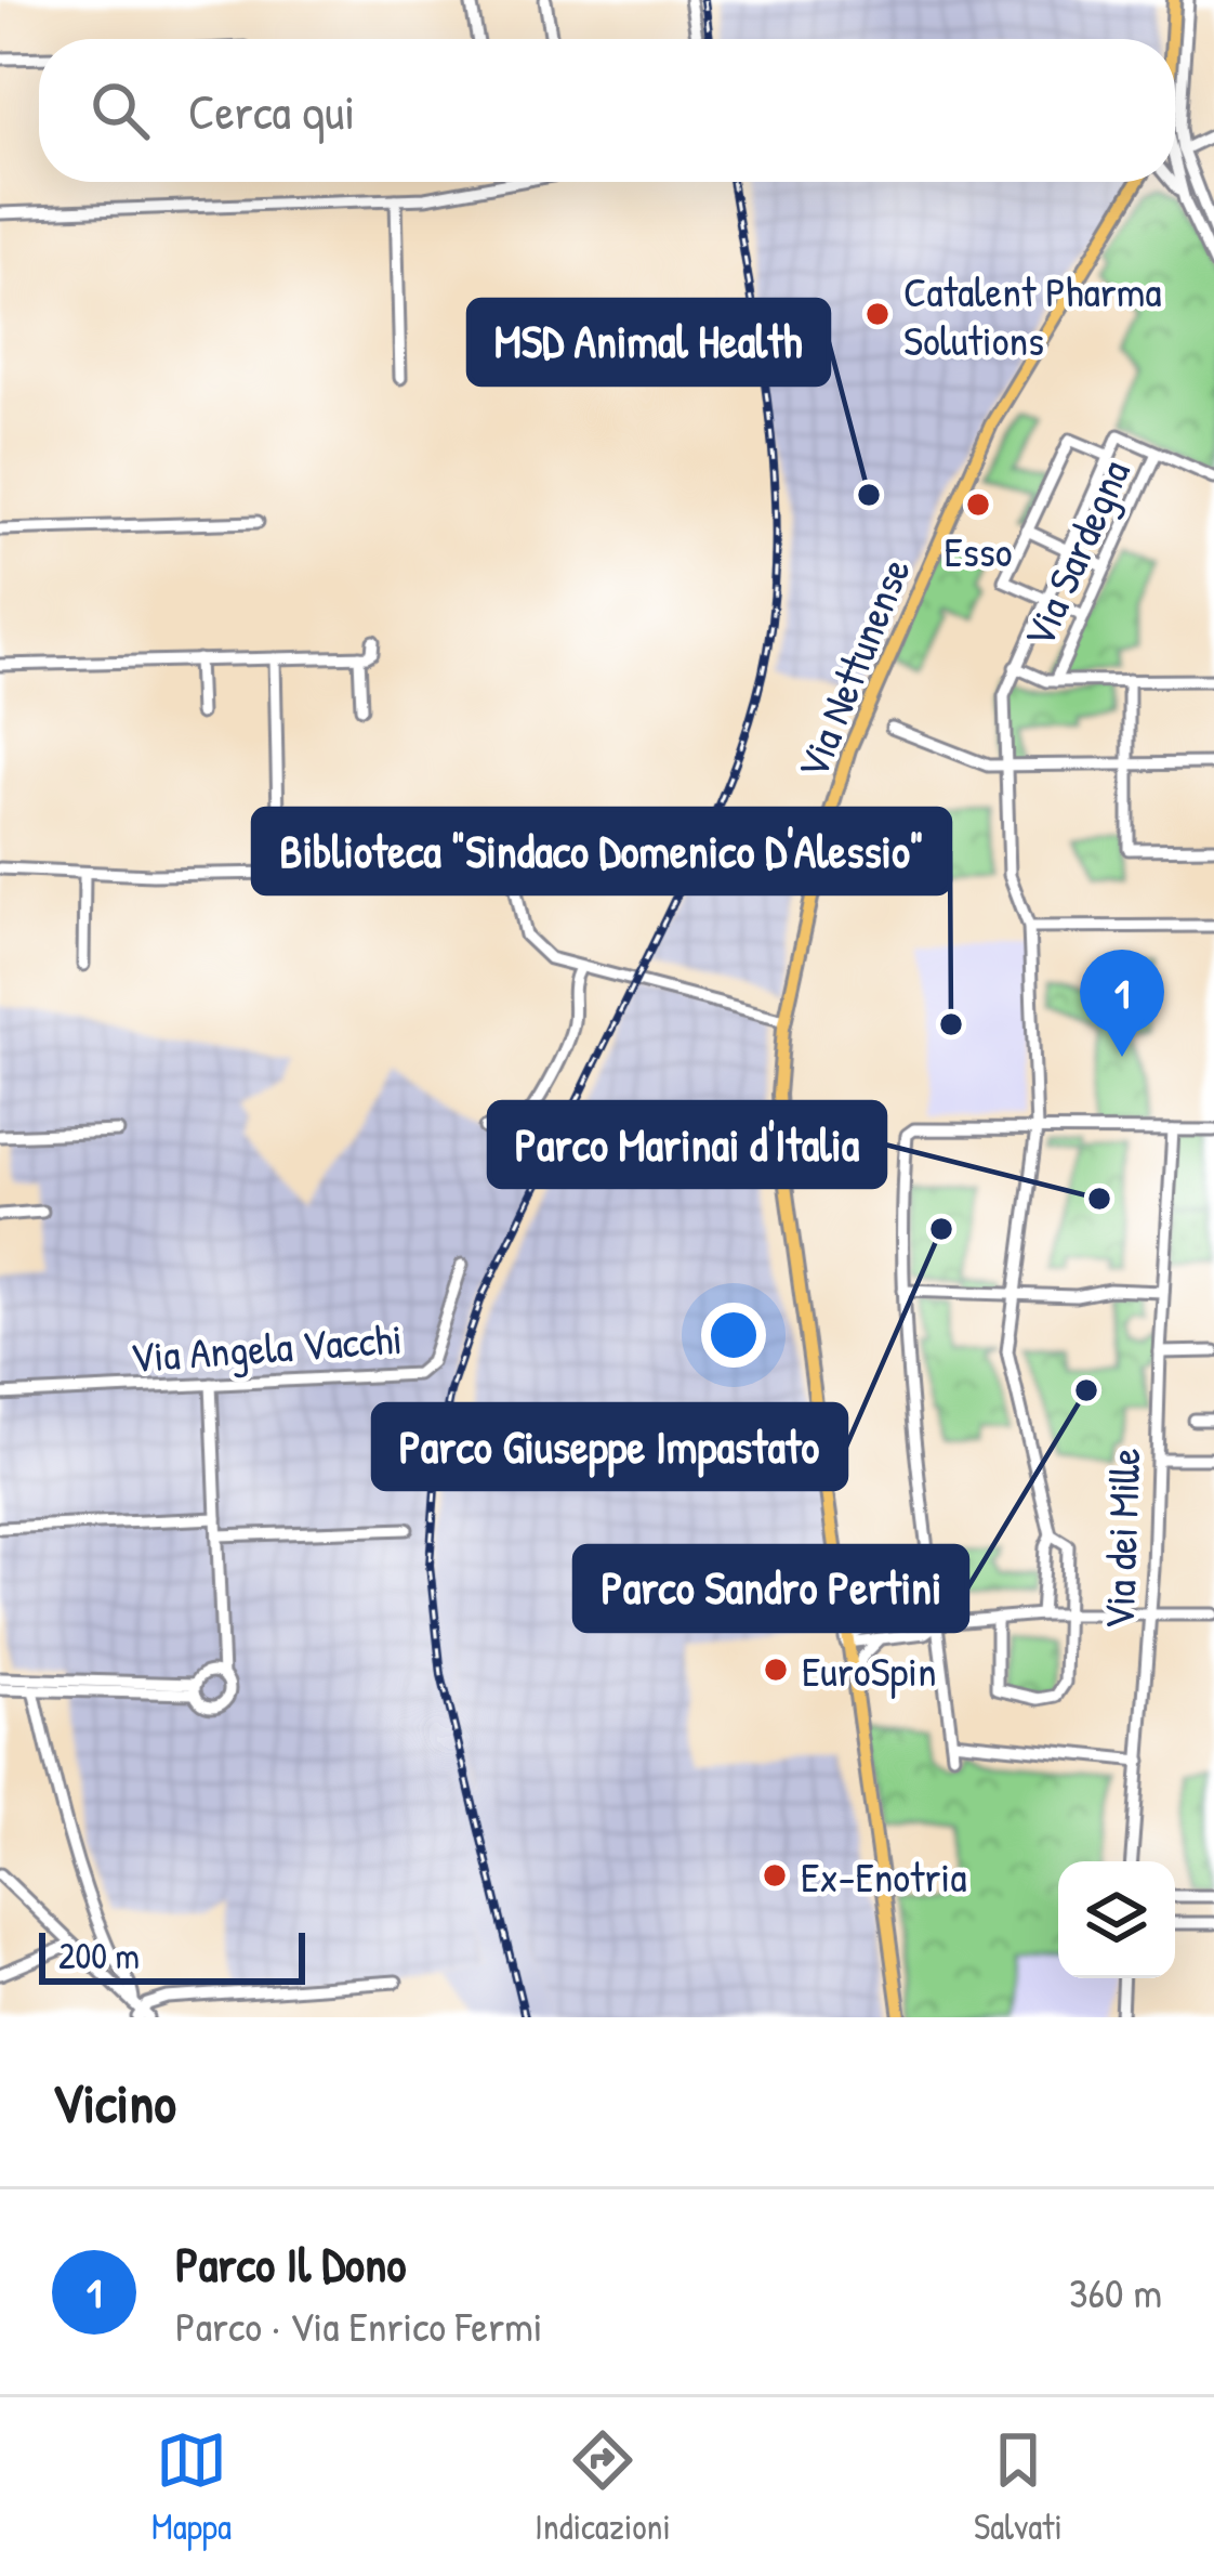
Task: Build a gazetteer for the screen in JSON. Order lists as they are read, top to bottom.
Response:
{
  "streets": {
    "main road": ["Via Nettunense"],
    "street": ["Via Sardegna", "Via Angela Vacchi", "Via dei Mille"]
  },
  "places": [
    "Catalent Pharma Solutions",
    "MSD Animal Health",
    "Esso",
    "Biblioteca \"Sindaco Domenico D'Alessio\"",
    "Parco Marinai d'Italia",
    "Parco Giuseppe Impastato",
    "Parco Sandro Pertini",
    "EuroSpin",
    "Ex-Enotria"
  ],
  "scale_bar": "200 m",
  "page": {
    "search": "Cerca qui",
    "pins": "1",
    "scale": "200 m",
    "heading": "Vicino",
    "list": [
      {
        "mark": "1",
        "name": "Parco Il Dono",
        "note": "Parco · Via Enrico Fermi",
        "value": "360 m"
      }
    ],
    "nav": ["Mappa", "Indicazioni", "Salvati"]
  }
}
